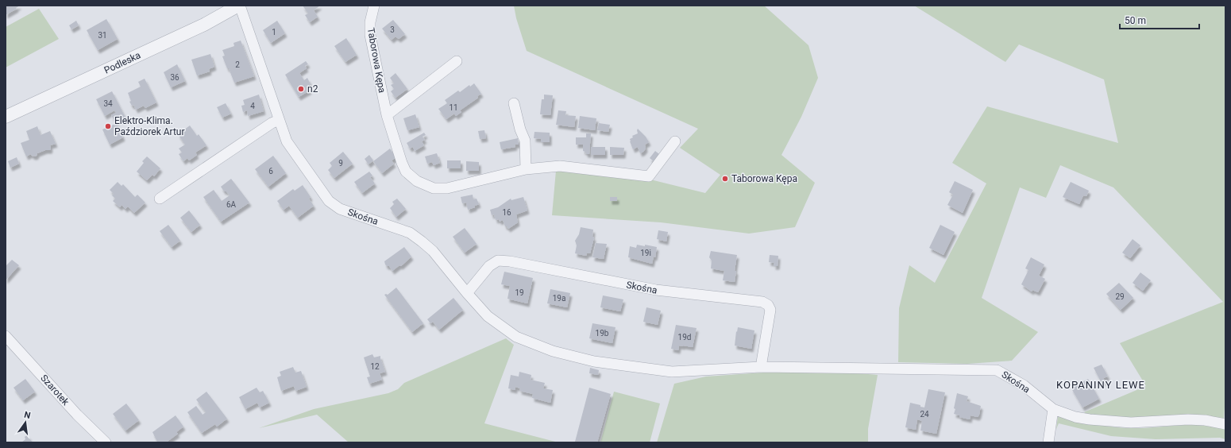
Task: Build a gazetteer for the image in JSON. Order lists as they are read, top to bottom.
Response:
{
  "streets": {
    "street": [
      "Taborowa Kępa",
      "Podleska",
      "Skośna",
      "Szarotek"
    ]
  },
  "crossings": [
    ["Podleska", "Skośna"]
  ],
  "districts": ["KOPANINY LEWE"],
  "places": ["n2", "Elektro-Klima. Paździorek Artur", "Taborowa Kępa"],
  "house_numbers": [
    "3",
    "1",
    "31",
    "2",
    "36",
    "34",
    "4",
    "11",
    "9",
    "6",
    "6A",
    "16",
    "19i",
    "19",
    "29",
    "19a",
    "19b",
    "19d",
    "12",
    "24"
  ],
  "scale_bar": "50 m",
  "north": "top"
}
